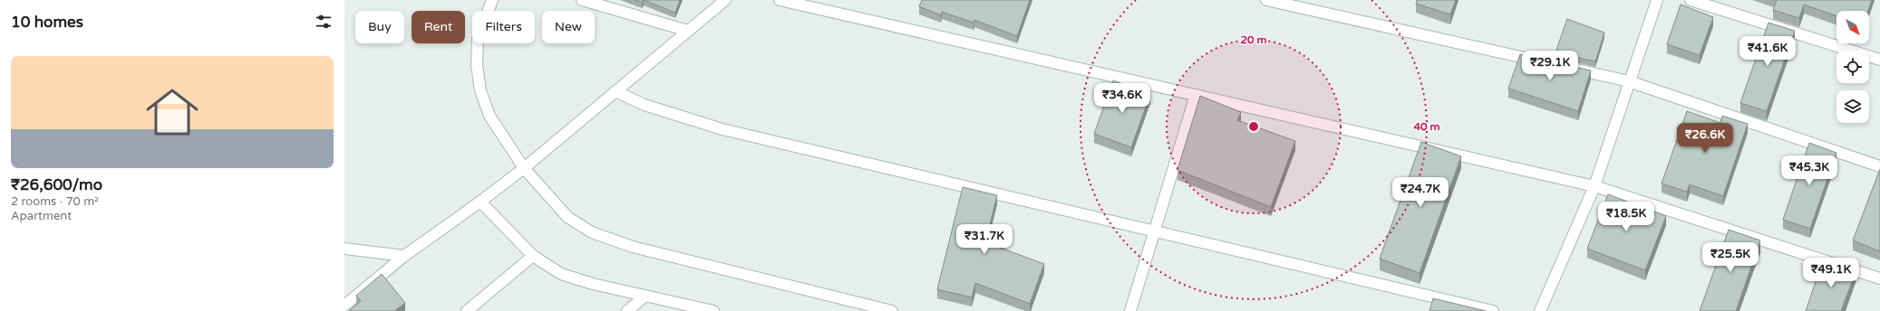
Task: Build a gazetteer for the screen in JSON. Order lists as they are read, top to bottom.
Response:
{
  "north": "bottom right",
  "page": {
    "heading": "10 homes",
    "chip": [
      "Buy",
      "Rent",
      "Filters",
      "New"
    ],
    "price": [
      "₹41.6K",
      "₹29.1K",
      "₹34.6K",
      "₹26.6K",
      "₹45.3K",
      "₹24.7K",
      "₹18.5K",
      "₹31.7K",
      "₹25.5K",
      "₹49.1K"
    ],
    "list": [
      {
        "name": "₹26,600/mo",
        "note": "2 rooms · 70 m² · Apartment"
      }
    ]
  },
  "rings": ["20 m", "40 m"]
}
